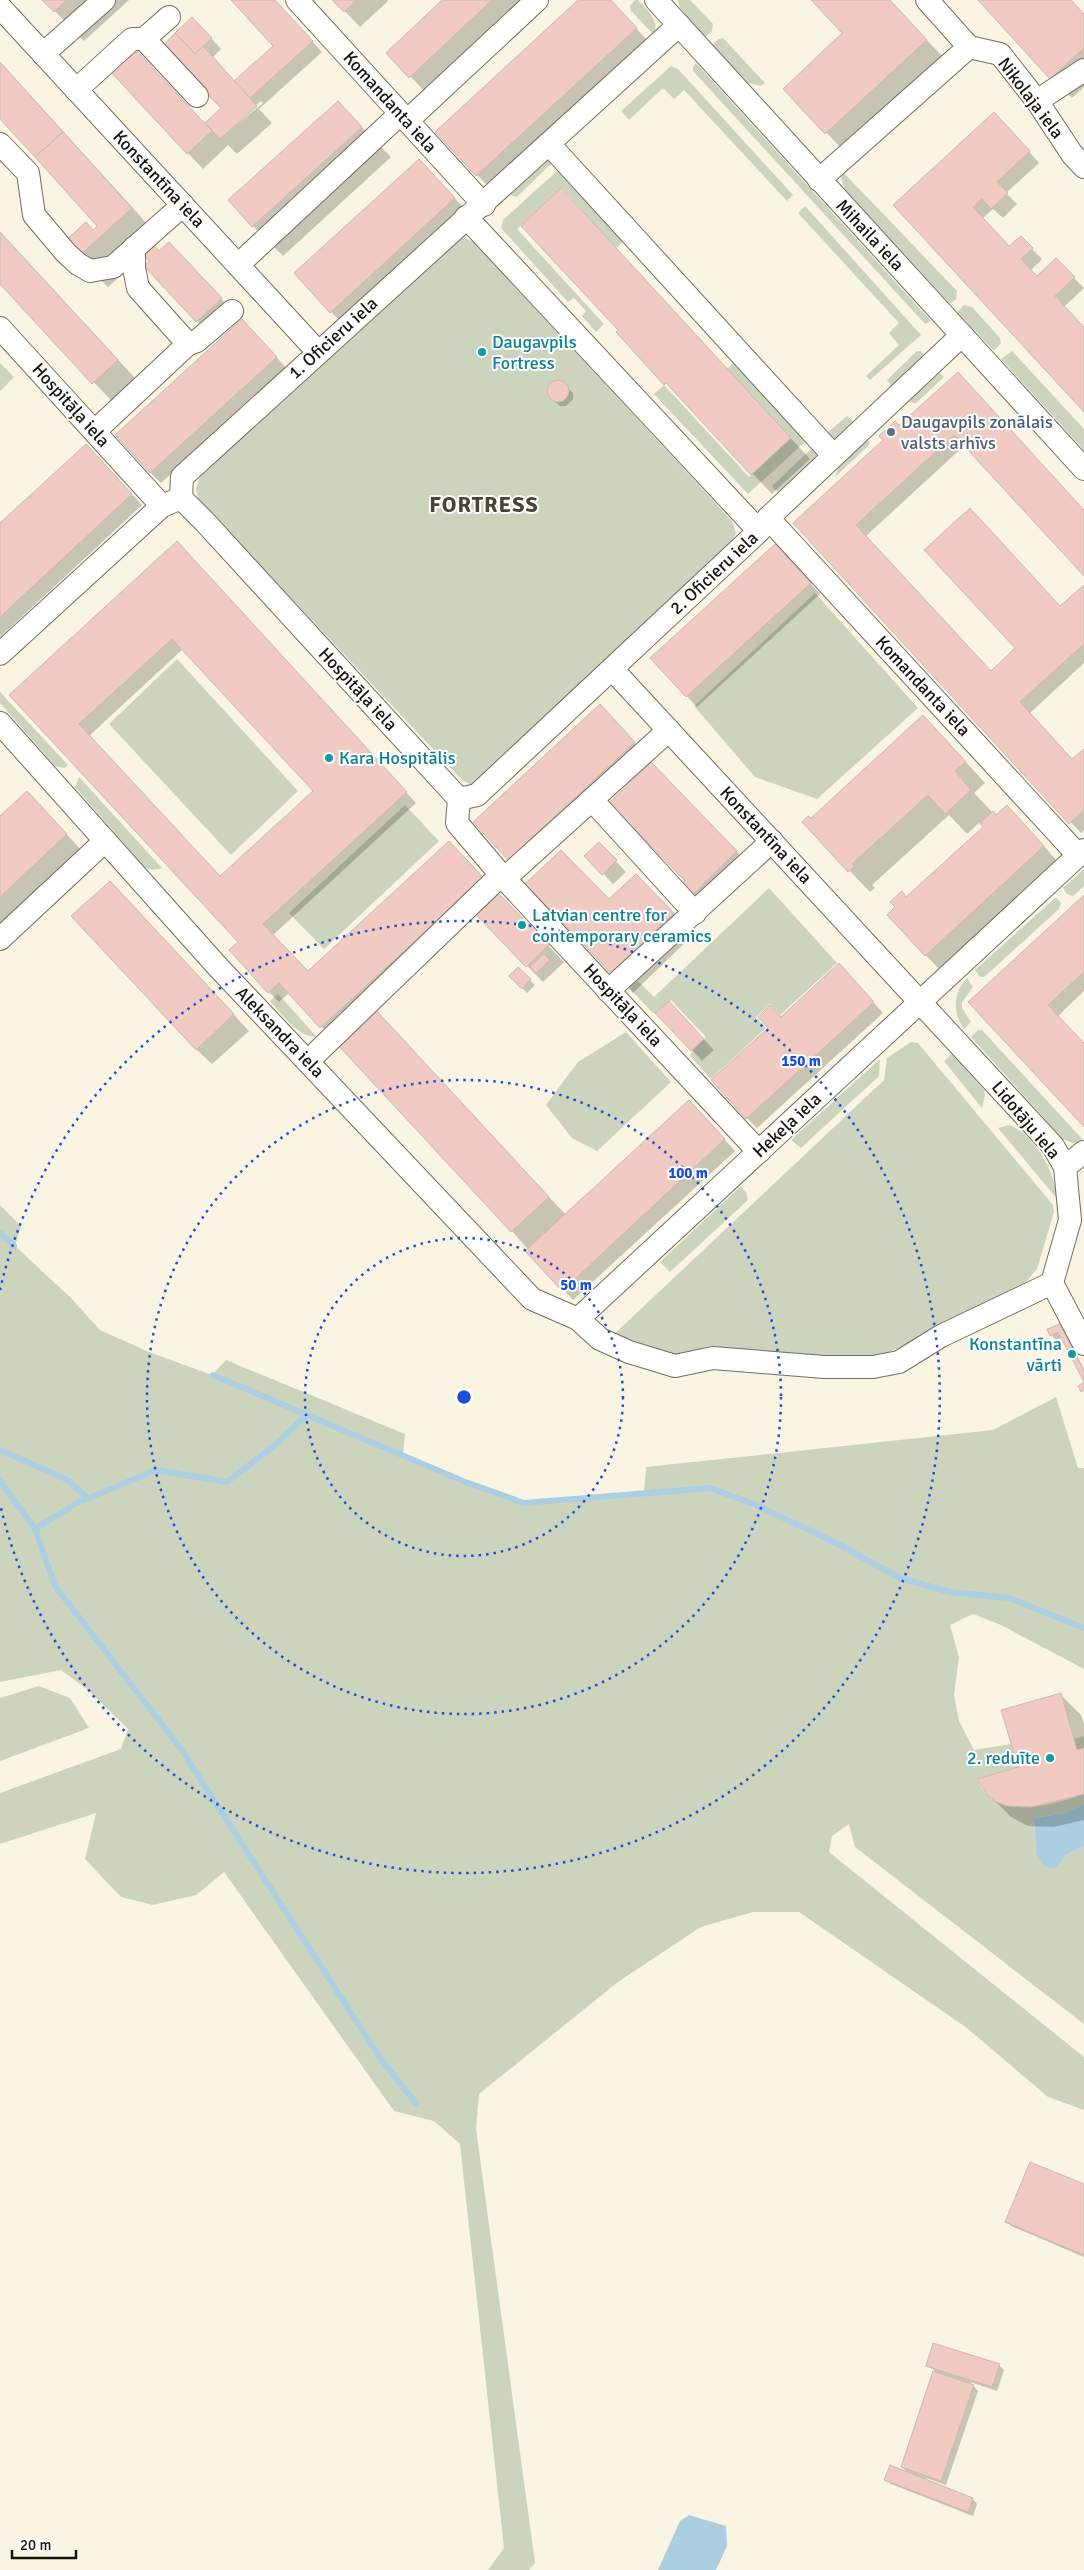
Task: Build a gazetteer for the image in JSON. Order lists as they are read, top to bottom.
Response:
{
  "streets": {
    "street": [
      "Nikolaja iela",
      "Komandanta iela",
      "Konstantīna iela",
      "Mihaila iela",
      "1. Oficieru iela",
      "Hospitāļa iela",
      "2. Oficieru iela",
      "Aleksandra iela",
      "Lidotāju iela",
      "Hekeļa iela"
    ]
  },
  "crossings": [
    ["Komandanta iela", "1. Oficieru iela"],
    ["Komandanta iela", "2. Oficieru iela"],
    ["Komandanta iela", "Hekeļa iela"],
    ["Konstantīna iela", "1. Oficieru iela"],
    ["Konstantīna iela", "2. Oficieru iela"],
    ["Konstantīna iela", "Lidotāju iela"],
    ["Konstantīna iela", "Hekeļa iela"],
    ["Mihaila iela", "1. Oficieru iela"],
    ["Mihaila iela", "2. Oficieru iela"],
    ["1. Oficieru iela", "Hospitāļa iela"],
    ["Hospitāļa iela", "2. Oficieru iela"],
    ["Hospitāļa iela", "Hekeļa iela"],
    ["Aleksandra iela", "Lidotāju iela"],
    ["Aleksandra iela", "Hekeļa iela"],
    ["Lidotāju iela", "Hekeļa iela"]
  ],
  "districts": ["FORTRESS"],
  "places": [
    "Daugavpils Fortress",
    "Daugavpils zonālais valsts arhīvs",
    "Kara Hospitālis",
    "Latvian centre for contemporary ceramics",
    "Konstantīna vārti",
    "2. reduīte"
  ],
  "scale_bar": "20 m",
  "rings": ["150 m", "100 m", "50 m"]
}
